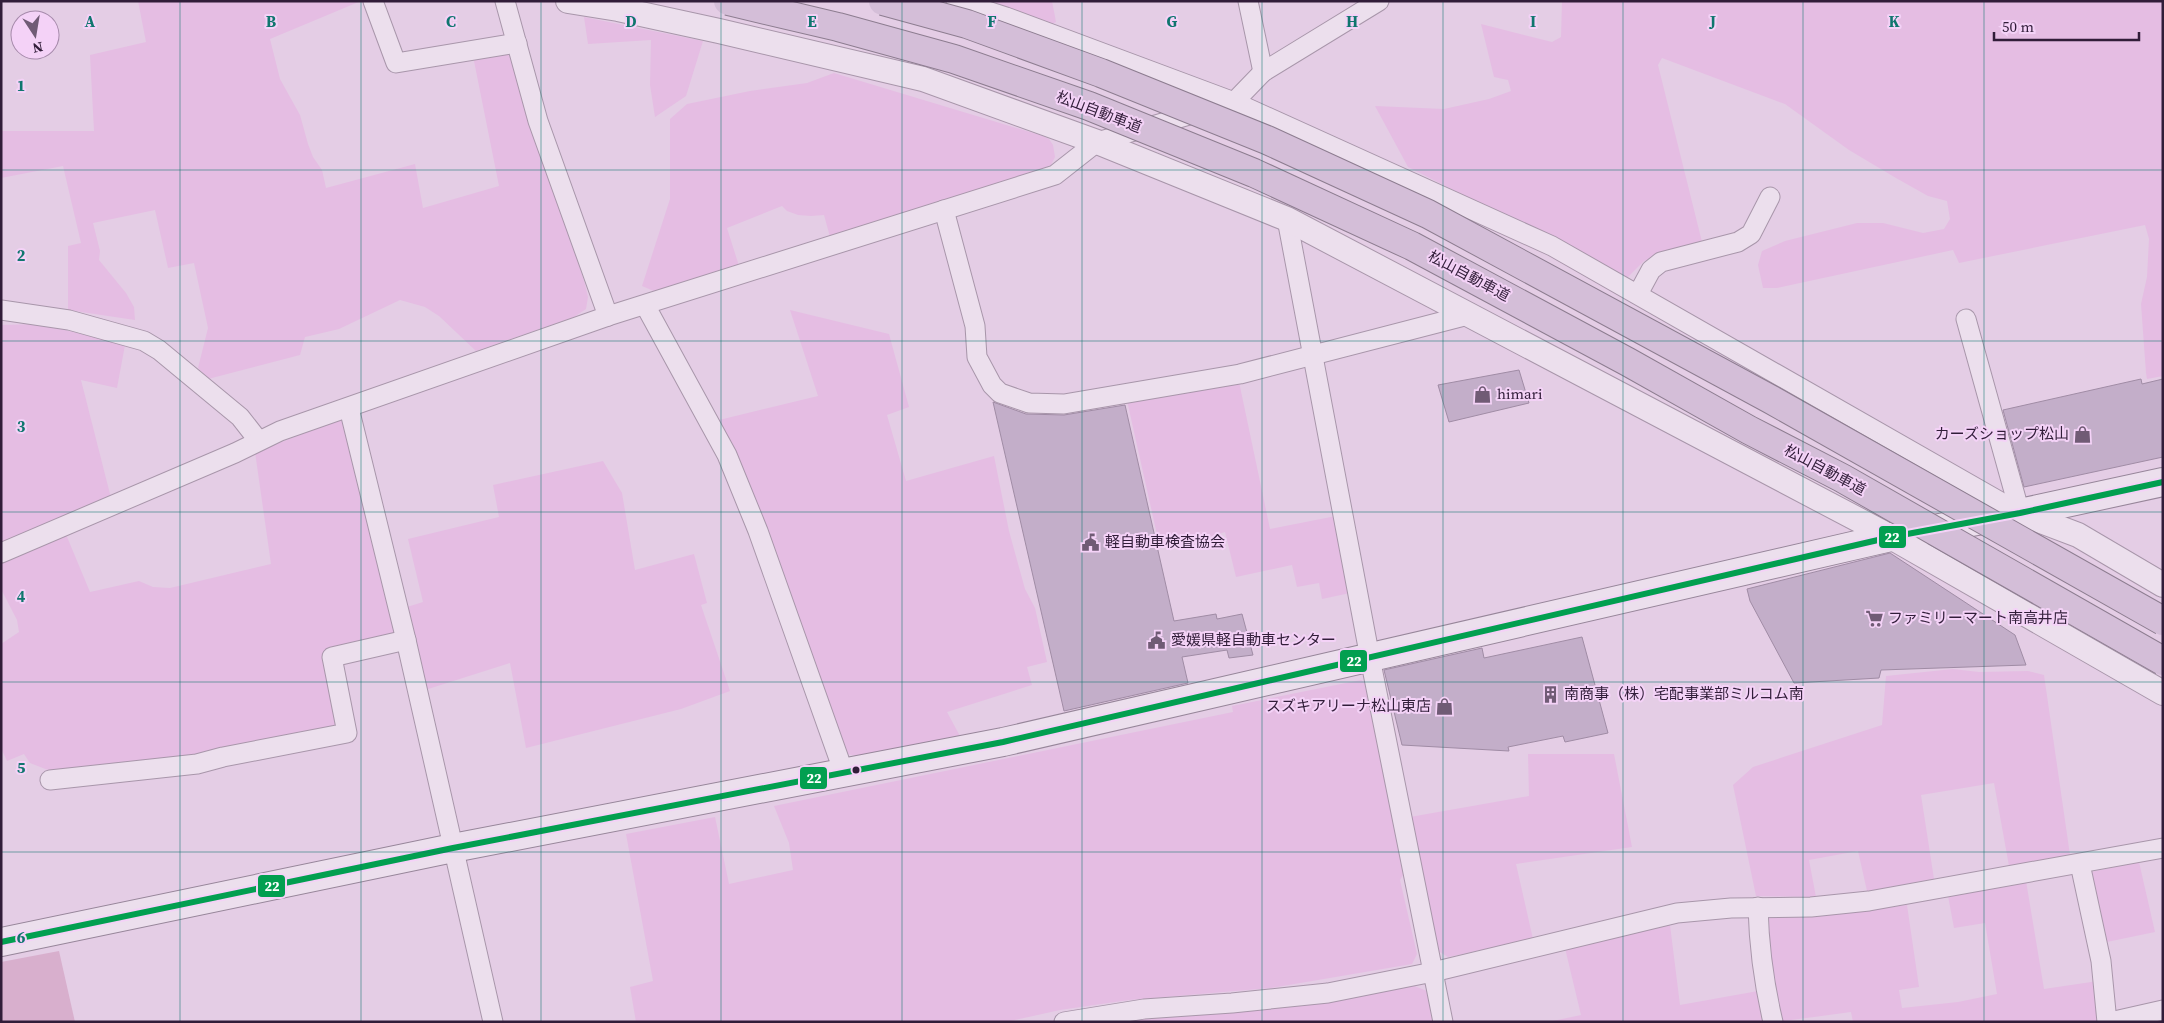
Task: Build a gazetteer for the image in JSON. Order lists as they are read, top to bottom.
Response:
{
  "streets": {
    "highway": ["松山自動車道"]
  },
  "places": {
    "shop": ["himari", "カーズショップ松山", "スズキアリーナ松山東店"],
    "public building": ["軽自動車検査協会", "愛媛県軽自動車センター"],
    "supermarket": ["ファミリーマート南高井店"],
    "building": ["南商事（株）宅配事業部ミルコム南"]
  },
  "lines": ["transit line 22"],
  "scale_bar": "50 m",
  "north": "bottom",
  "grid": {
    "columns": [
      "A",
      "B",
      "C",
      "D",
      "E",
      "F",
      "G",
      "H",
      "I",
      "J",
      "K"
    ],
    "rows": [
      "1",
      "2",
      "3",
      "4",
      "5",
      "6"
    ]
  }
}
